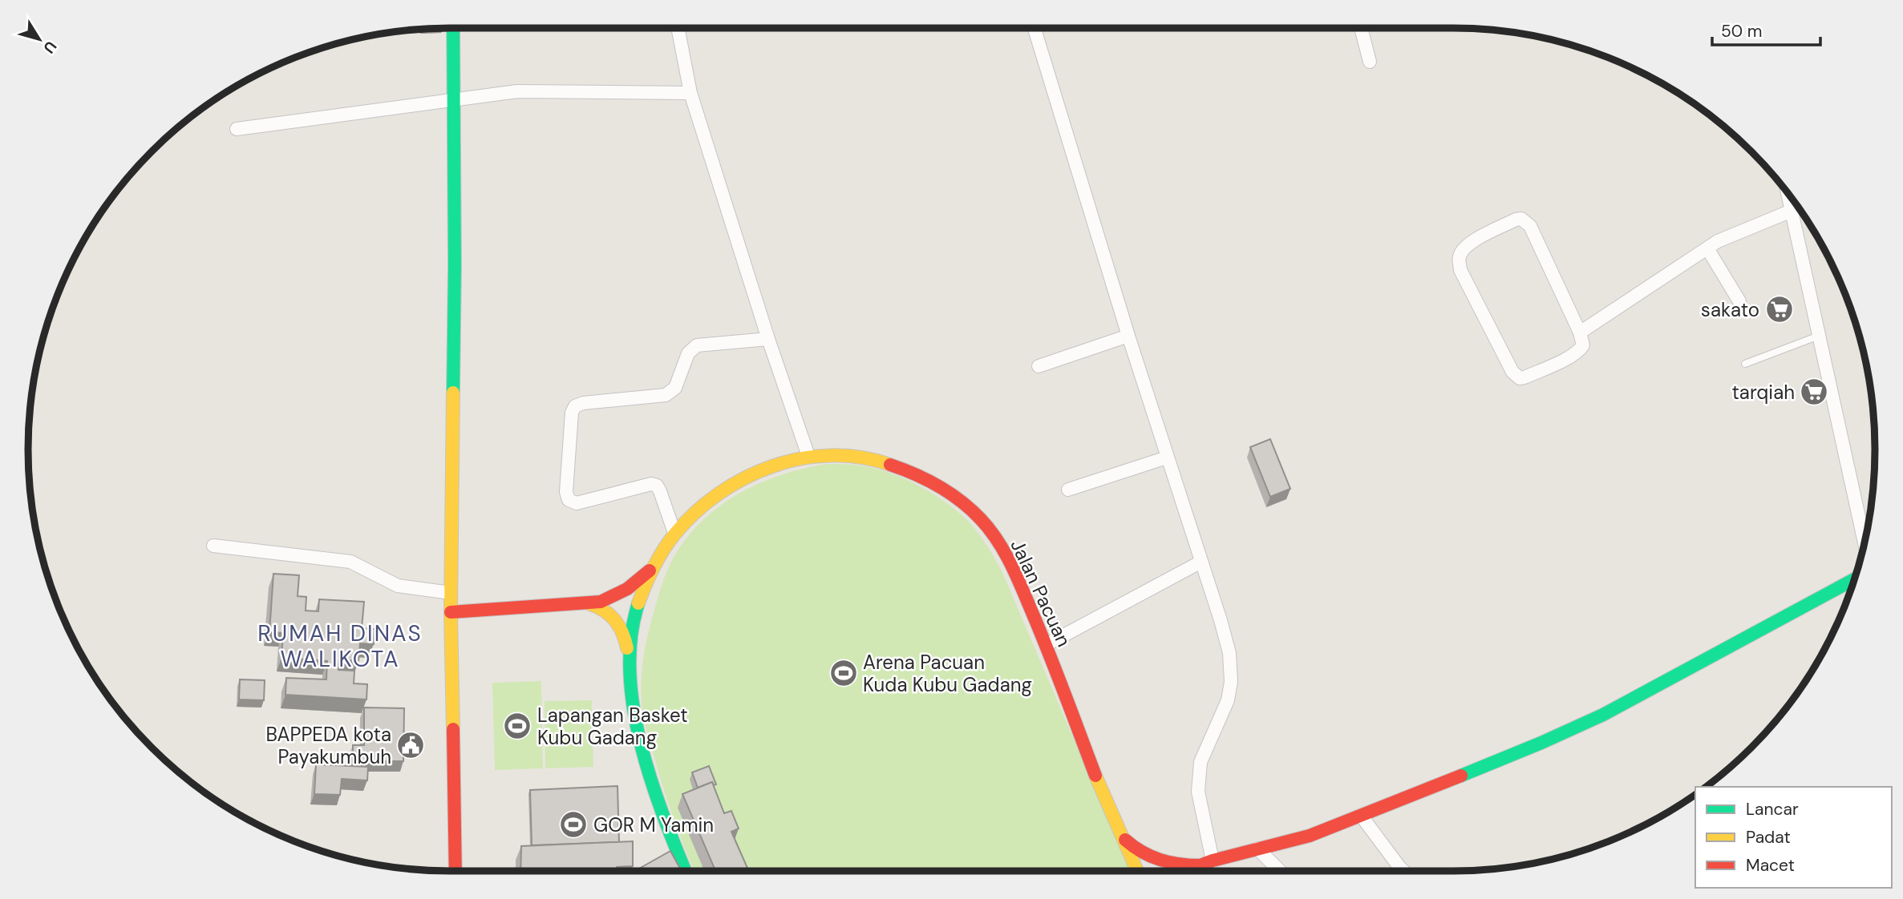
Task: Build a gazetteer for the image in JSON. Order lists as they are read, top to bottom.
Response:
{
  "streets": {
    "street": ["Jalan Pacuan"]
  },
  "districts": ["RUMAH DINAS WALIKOTA"],
  "places": {
    "supermarket": ["sakato", "tarqiah"],
    "sports": ["Arena Pacuan Kuda Kubu Gadang", "Lapangan Basket Kubu Gadang", "GOR M Yamin"],
    "public building": ["BAPPEDA kota Payakumbuh"]
  },
  "legend": ["Lancar", "Padat", "Macet"],
  "scale_bar": "50 m",
  "north": "bottom right"
}
